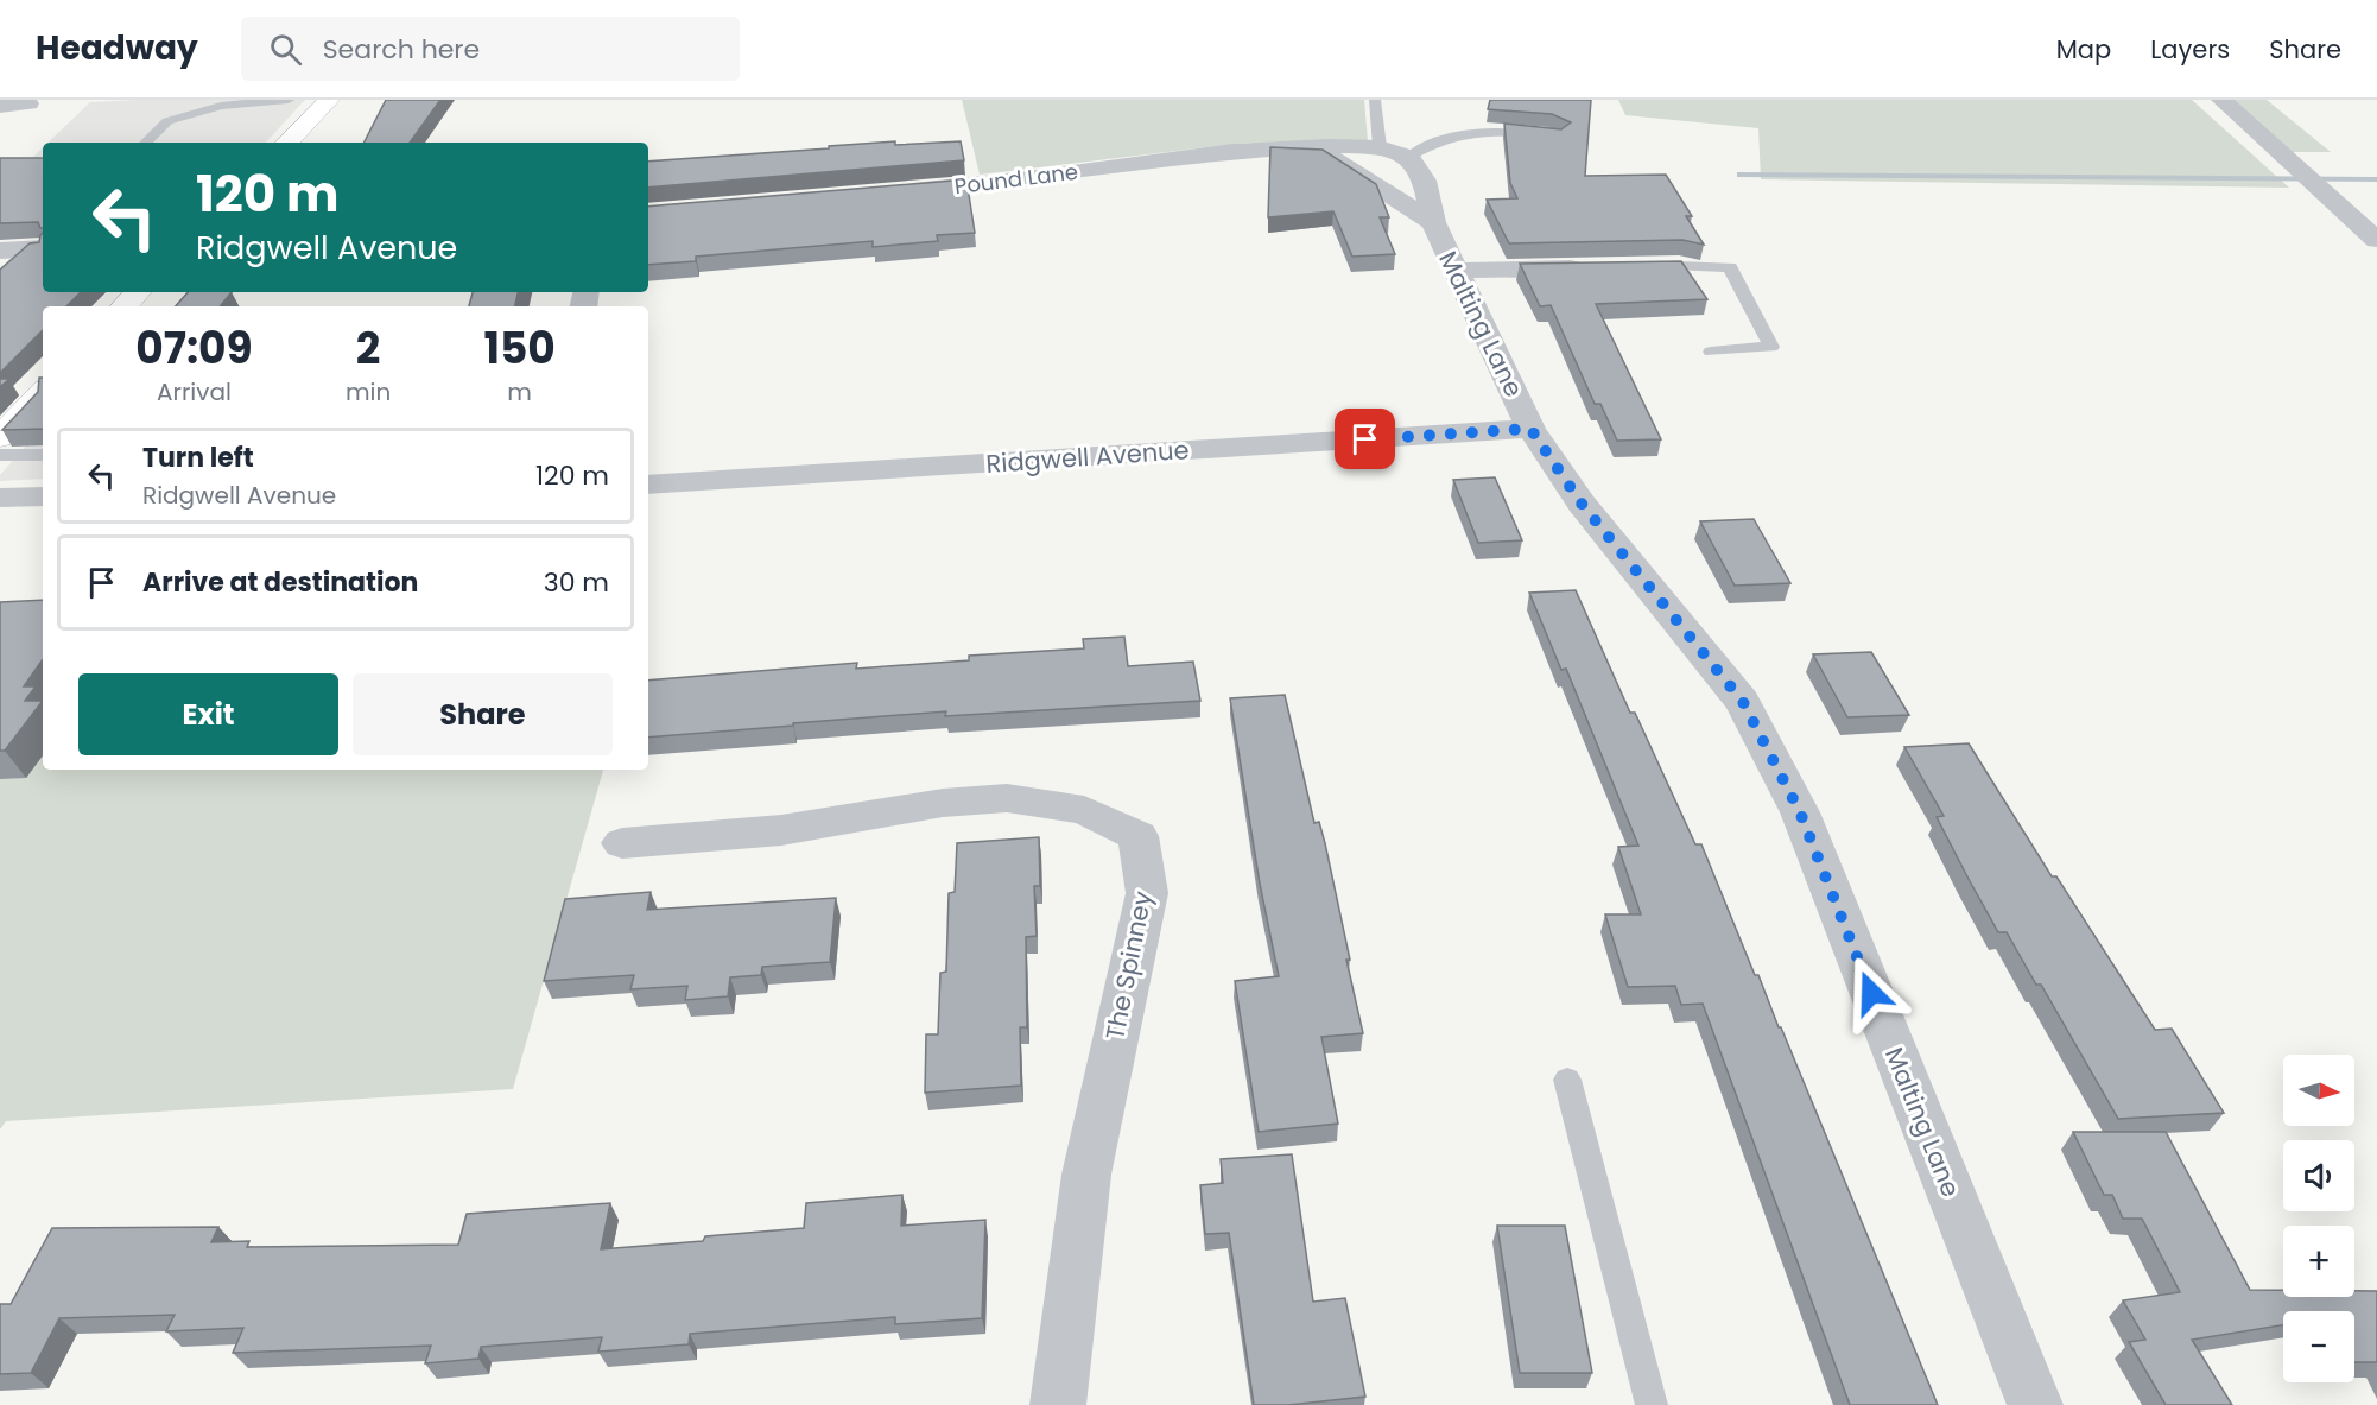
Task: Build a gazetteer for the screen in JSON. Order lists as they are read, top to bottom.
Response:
{
  "streets": {
    "street": [
      "Pound Lane",
      "Malting Lane",
      "Ridgwell Avenue",
      "The Spinney"
    ]
  },
  "crossings": [
    ["Pound Lane", "Malting Lane"],
    ["Malting Lane", "Ridgwell Avenue"]
  ],
  "north": "right",
  "page": {
    "header": "Headway",
    "search": "Search here",
    "nav": ["Map", "Layers", "Share"],
    "turn": ["120 m", "Ridgwell Avenue"],
    "eta": [
      "07:09",
      "Arrival",
      "2",
      "min",
      "150",
      "m"
    ],
    "list": [
      {
        "name": "Turn left",
        "note": "Ridgwell Avenue",
        "value": "120 m"
      },
      {
        "name": "Arrive at destination",
        "value": "30 m"
      }
    ],
    "buttons": ["Exit", "Share"],
    "map_buttons": ["+", "−"]
  }
}
